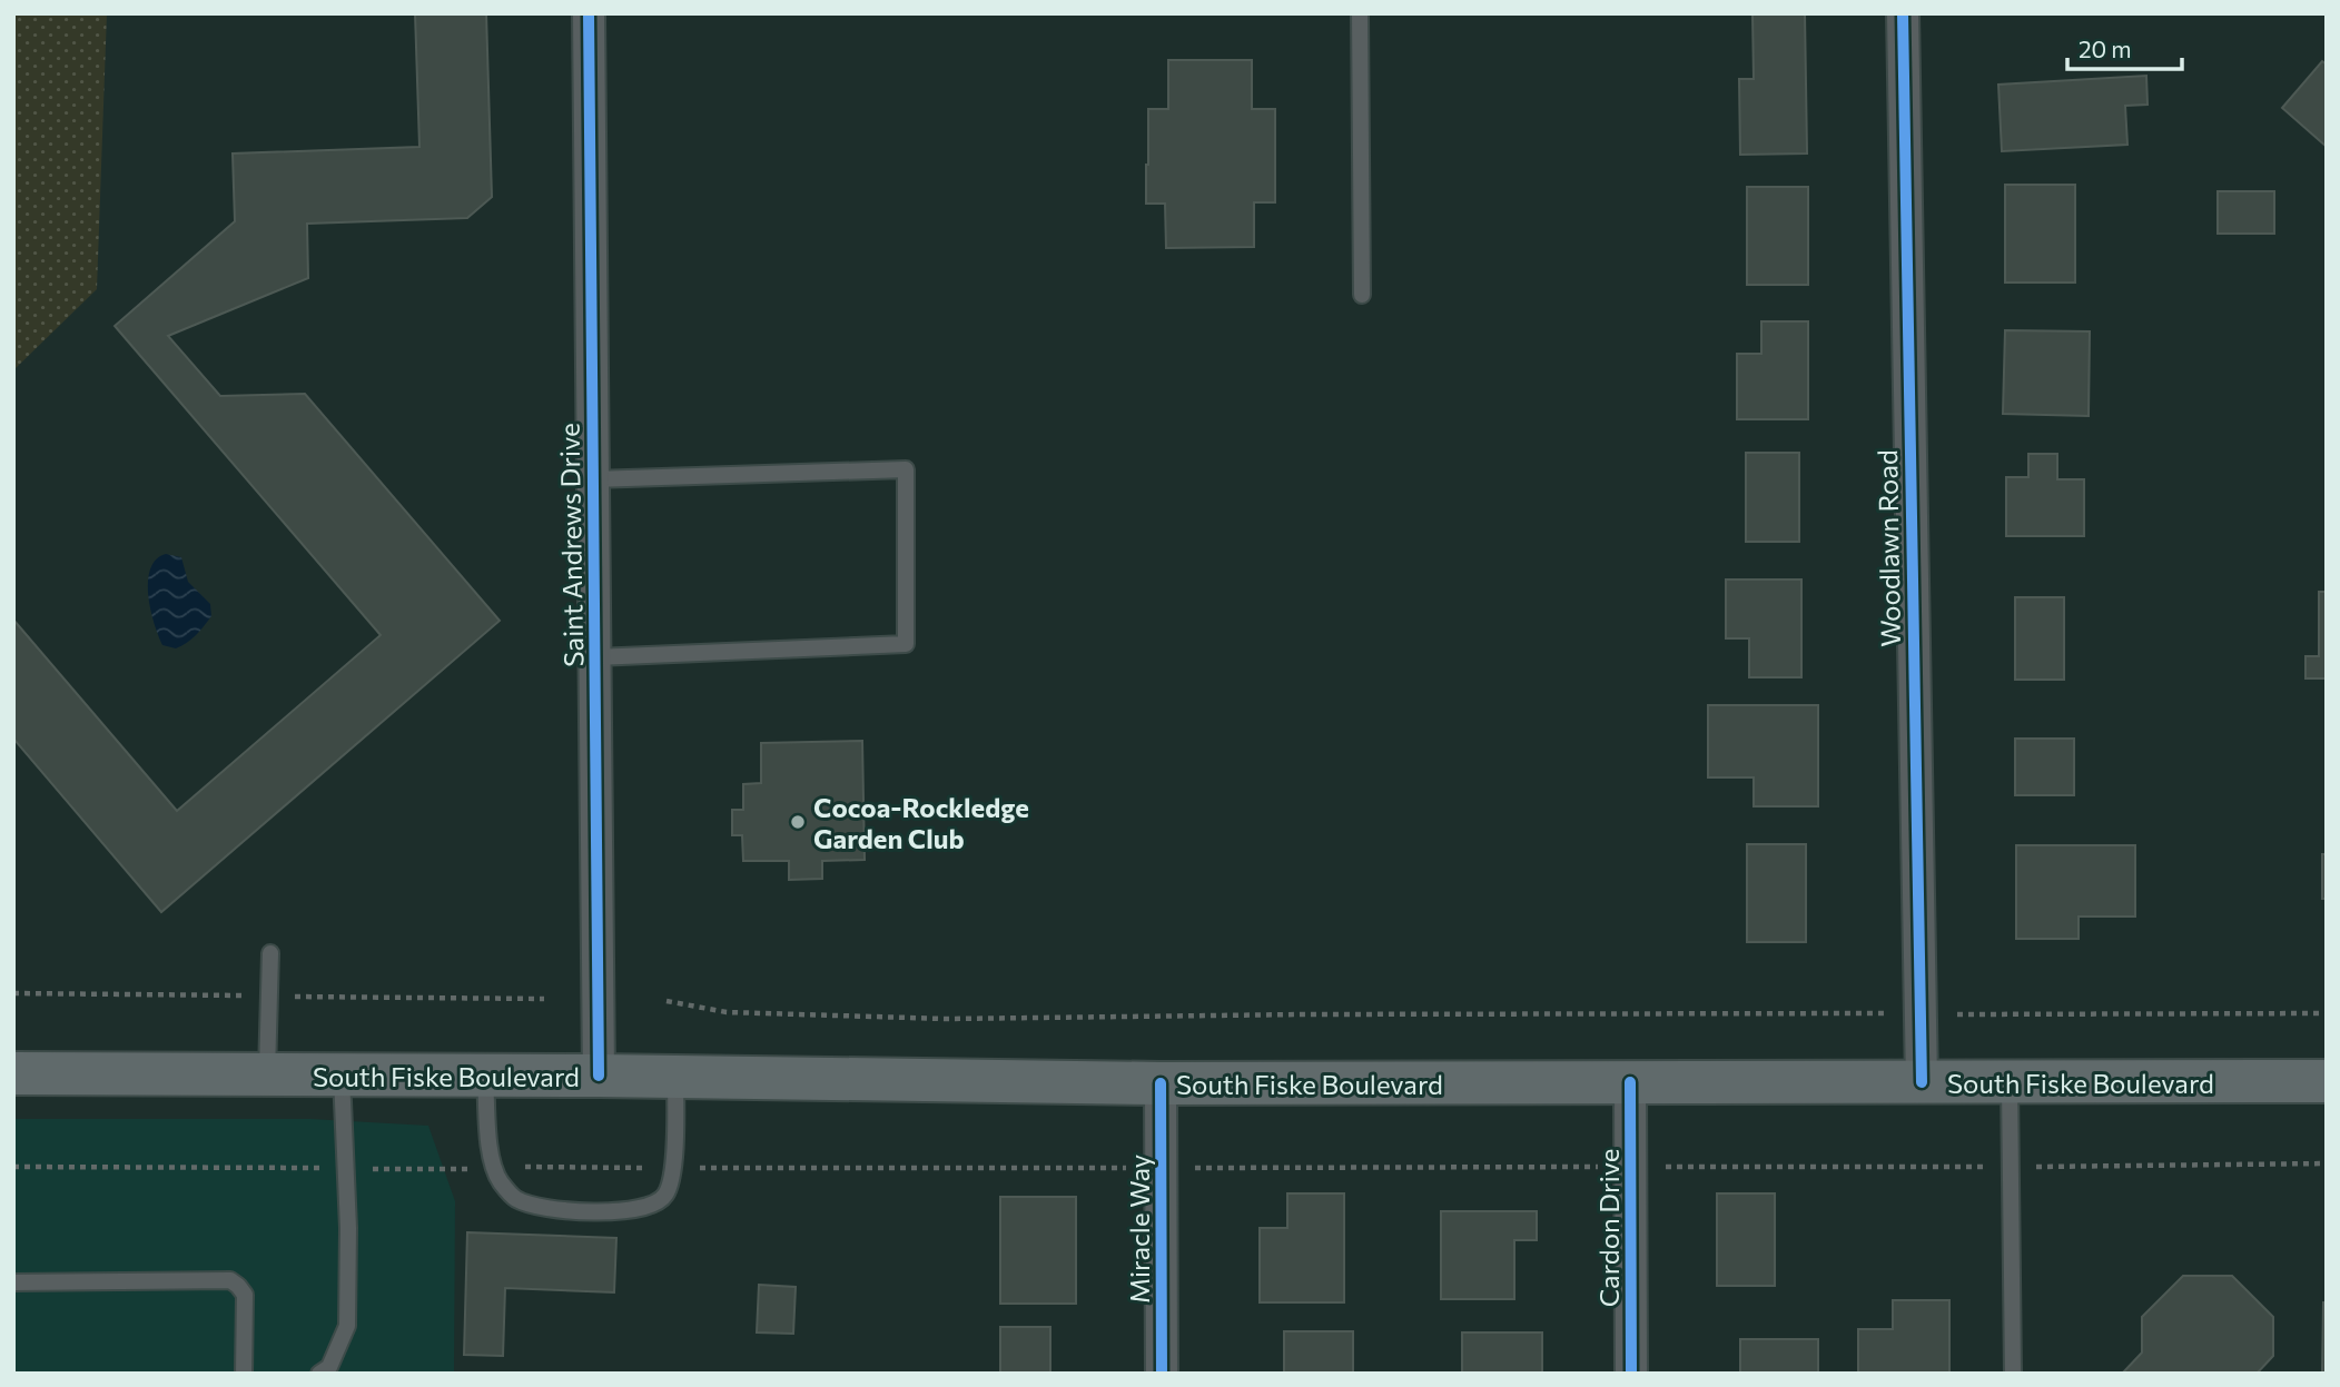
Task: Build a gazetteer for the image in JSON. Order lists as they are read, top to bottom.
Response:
{
  "streets": {
    "main road": ["South Fiske Boulevard"],
    "street": [
      "Saint Andrews Drive",
      "Woodlawn Road",
      "Cardon Drive",
      "Miracle Way"
    ]
  },
  "crossings": [
    ["Saint Andrews Drive", "South Fiske Boulevard"],
    ["Woodlawn Road", "South Fiske Boulevard"],
    ["South Fiske Boulevard", "Cardon Drive"],
    ["South Fiske Boulevard", "Miracle Way"]
  ],
  "places": ["Cocoa-Rockledge Garden Club"],
  "scale_bar": "20 m"
}
